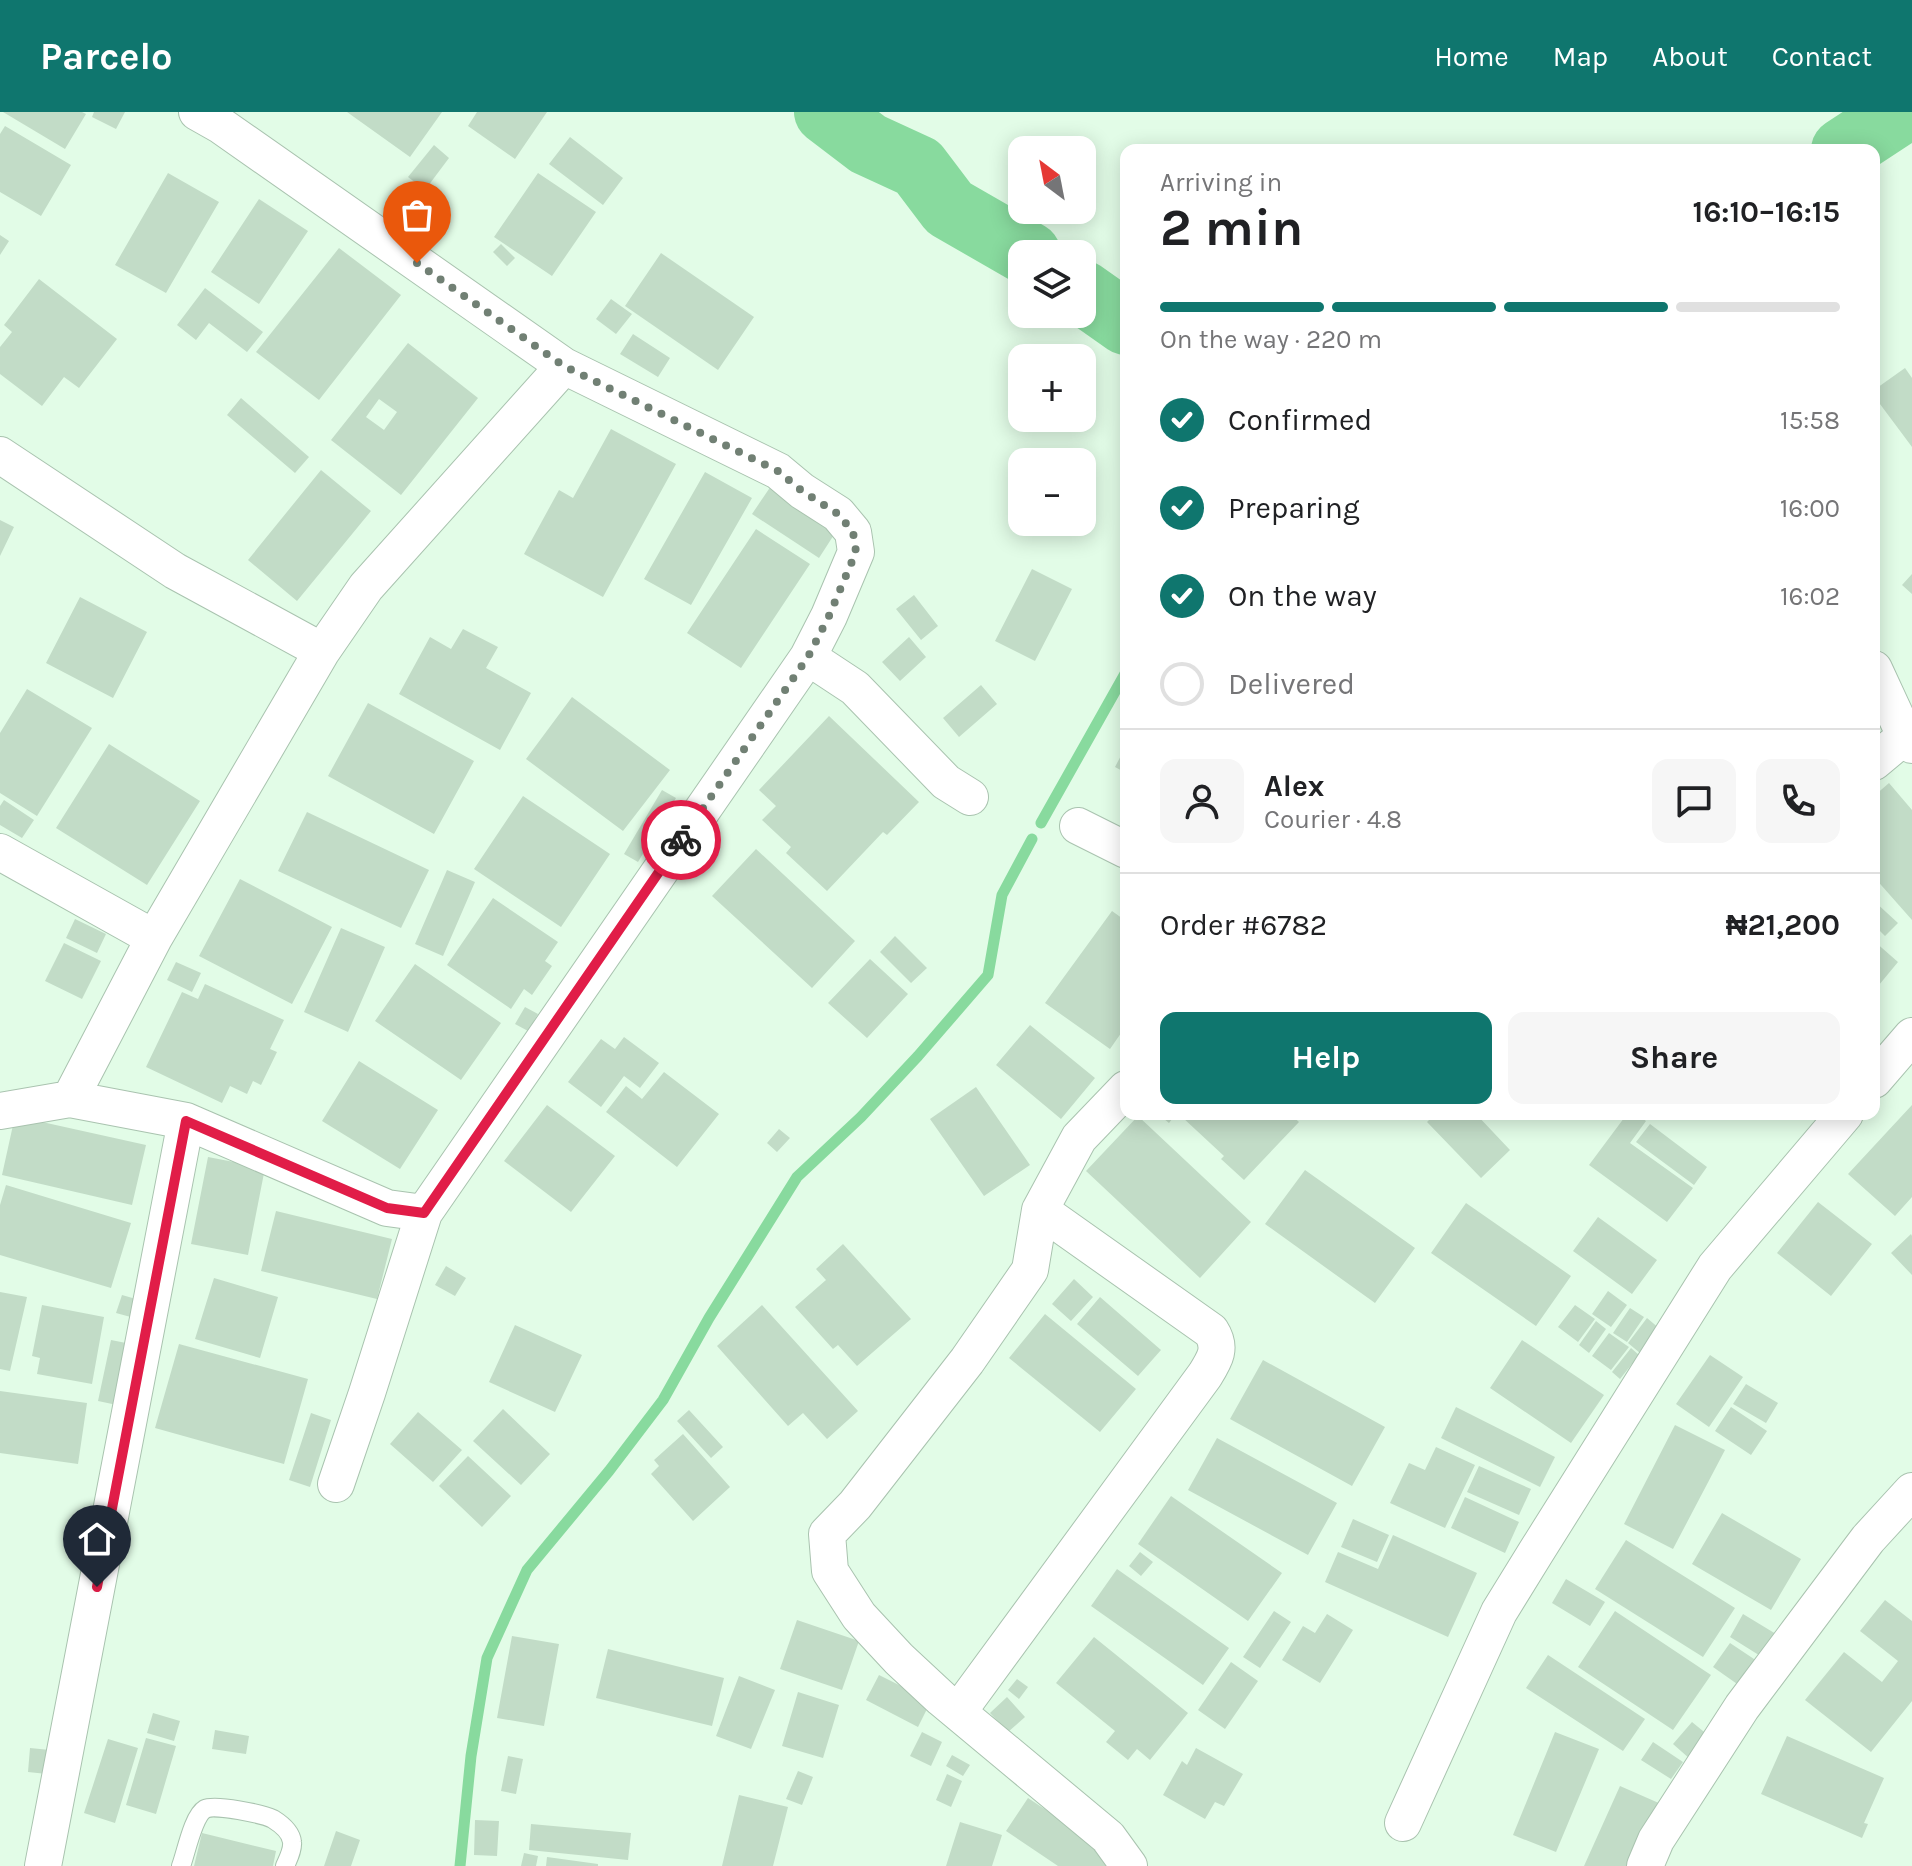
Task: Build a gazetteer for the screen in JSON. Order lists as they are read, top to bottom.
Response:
{
  "north": "top left",
  "page": {
    "header": "Parcelo",
    "nav": [
      "Home",
      "Map",
      "About",
      "Contact"
    ],
    "map_buttons": ["+", "−"],
    "heading": ["2 min", "Arriving in", "16:10–16:15"],
    "panel": [
      "Alex",
      "Courier · 4.8",
      "Order #6782",
      "₦21,200"
    ],
    "bar": "On the way · 220 m",
    "list": [
      ["Confirmed", "15:58"],
      ["Preparing", "16:00"],
      ["On the way", "16:02"],
      "Delivered"
    ],
    "buttons": ["Help", "Share"]
  }
}
